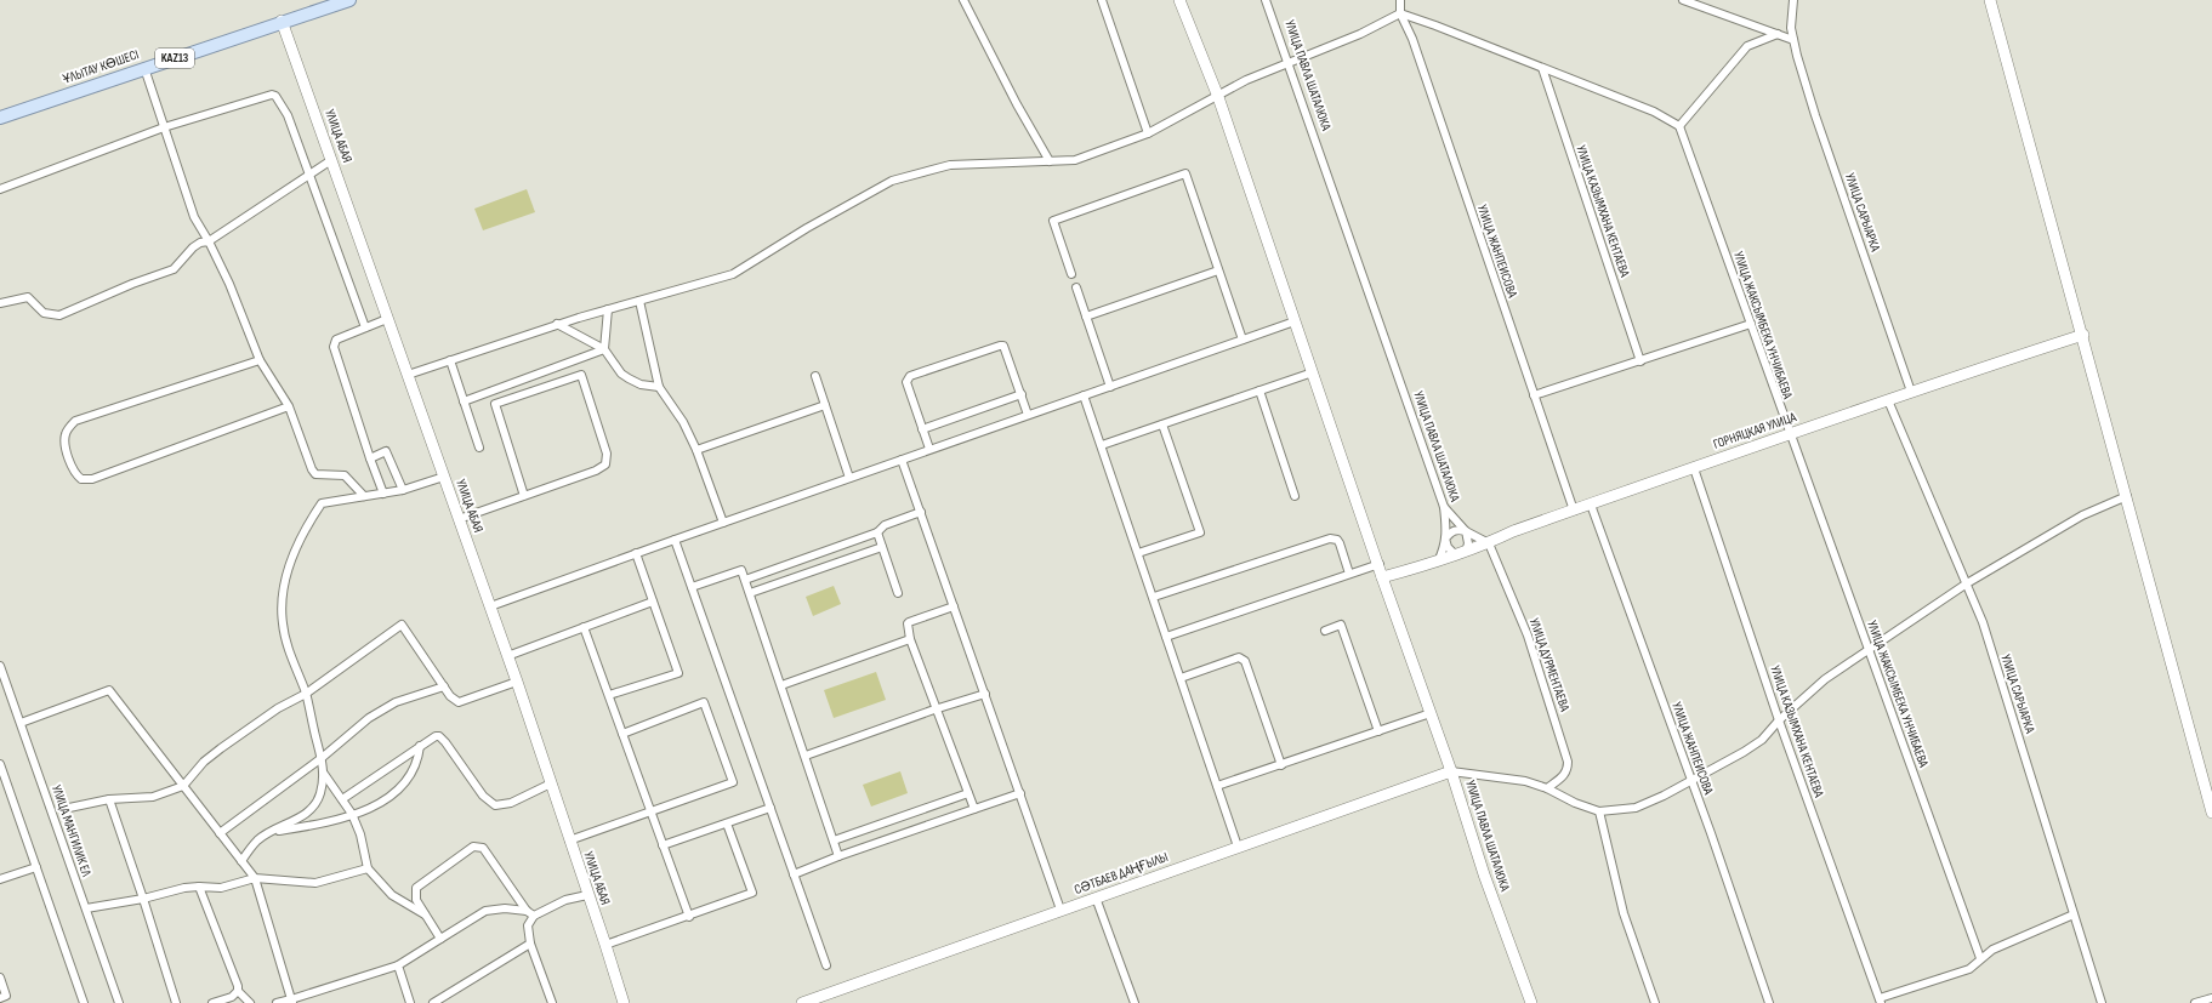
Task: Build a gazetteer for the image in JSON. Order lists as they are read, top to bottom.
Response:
{
  "streets": {
    "main road": ["KAZ13", "ҰЛЫТАУ КӨШЕСІ"],
    "street": [
      "УЛИЦА ПАВЛА ШАТАЛЮКА",
      "УЛИЦА АБАЯ",
      "УЛИЦА КАЗЫМХАНА КЕНТАЕВА",
      "УЛИЦА САРЫАРКА",
      "УЛИЦА ЖАНПЕИСОВА",
      "УЛИЦА ЖАКСЫМБЕКА УНЧИБАЕВА",
      "ГОРНЯЦКАЯ УЛИЦА",
      "УЛИЦА ДУРМЕНТАЕВА",
      "УЛИЦА МАНГИЛИК ЕЛ",
      "СӘТБАЕВ ДАҢҒЫЛЫ"
    ]
  },
  "crossings": [
    ["ҰЛЫТАУ КӨШЕСІ", "УЛИЦА АБАЯ"],
    ["УЛИЦА ПАВЛА ШАТАЛЮКА", "ГОРНЯЦКАЯ УЛИЦА"],
    ["УЛИЦА ПАВЛА ШАТАЛЮКА", "СӘТБАЕВ ДАҢҒЫЛЫ"],
    ["УЛИЦА КАЗЫМХАНА КЕНТАЕВА", "ГОРНЯЦКАЯ УЛИЦА"],
    ["УЛИЦА САРЫАРКА", "ГОРНЯЦКАЯ УЛИЦА"],
    ["УЛИЦА ЖАНПЕИСОВА", "ГОРНЯЦКАЯ УЛИЦА"],
    ["УЛИЦА ЖАКСЫМБЕКА УНЧИБАЕВА", "ГОРНЯЦКАЯ УЛИЦА"],
    ["ГОРНЯЦКАЯ УЛИЦА", "УЛИЦА ДУРМЕНТАЕВА"]
  ]
}
